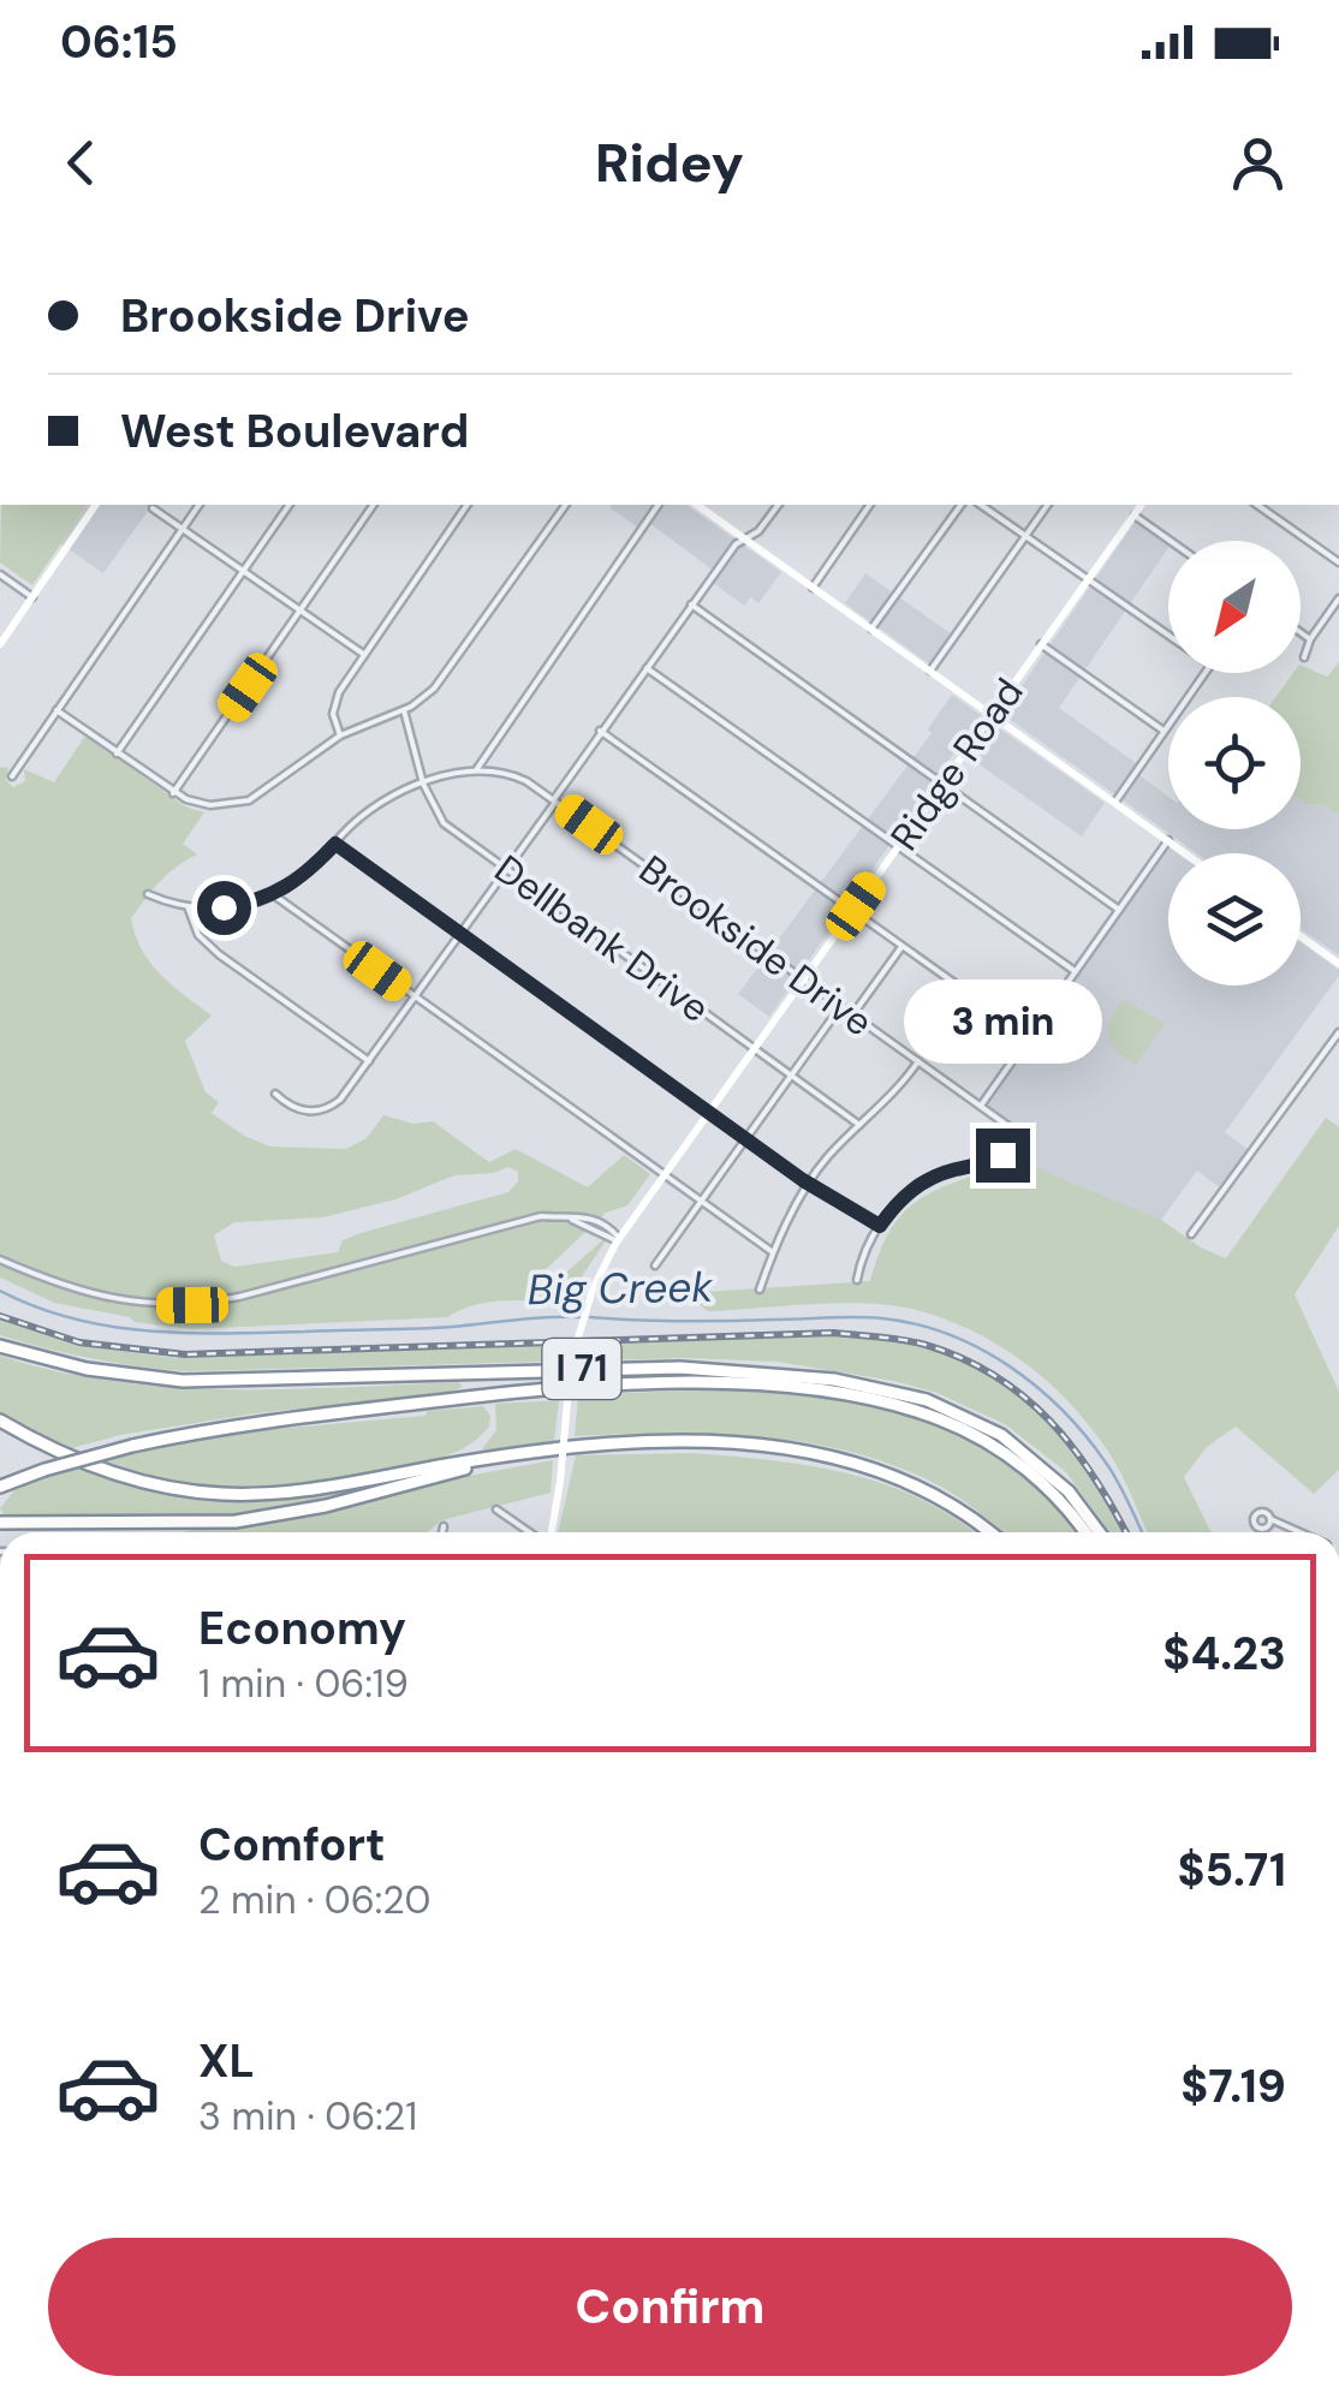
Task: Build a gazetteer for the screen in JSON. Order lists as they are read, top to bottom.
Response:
{
  "streets": {
    "highway": ["I 71"],
    "main road": ["Ridge Road"],
    "street": ["Dellbank Drive", "Brookside Drive"]
  },
  "crossings": [
    ["Ridge Road", "Dellbank Drive"],
    ["Ridge Road", "Brookside Drive"],
    ["Dellbank Drive", "Brookside Drive"]
  ],
  "water": ["Big Creek"],
  "north": "bottom left",
  "page": {
    "status": "06:15",
    "header": "Ridey",
    "banner": ["Brookside Drive", "West Boulevard"],
    "bubble": "3 min",
    "list": [
      {
        "name": "Economy",
        "note": "1 min · 06:19",
        "value": "$4.23"
      },
      {
        "name": "Comfort",
        "note": "2 min · 06:20",
        "value": "$5.71"
      },
      {
        "name": "XL",
        "note": "3 min · 06:21",
        "value": "$7.19"
      }
    ],
    "buttons": "Confirm"
  }
}
